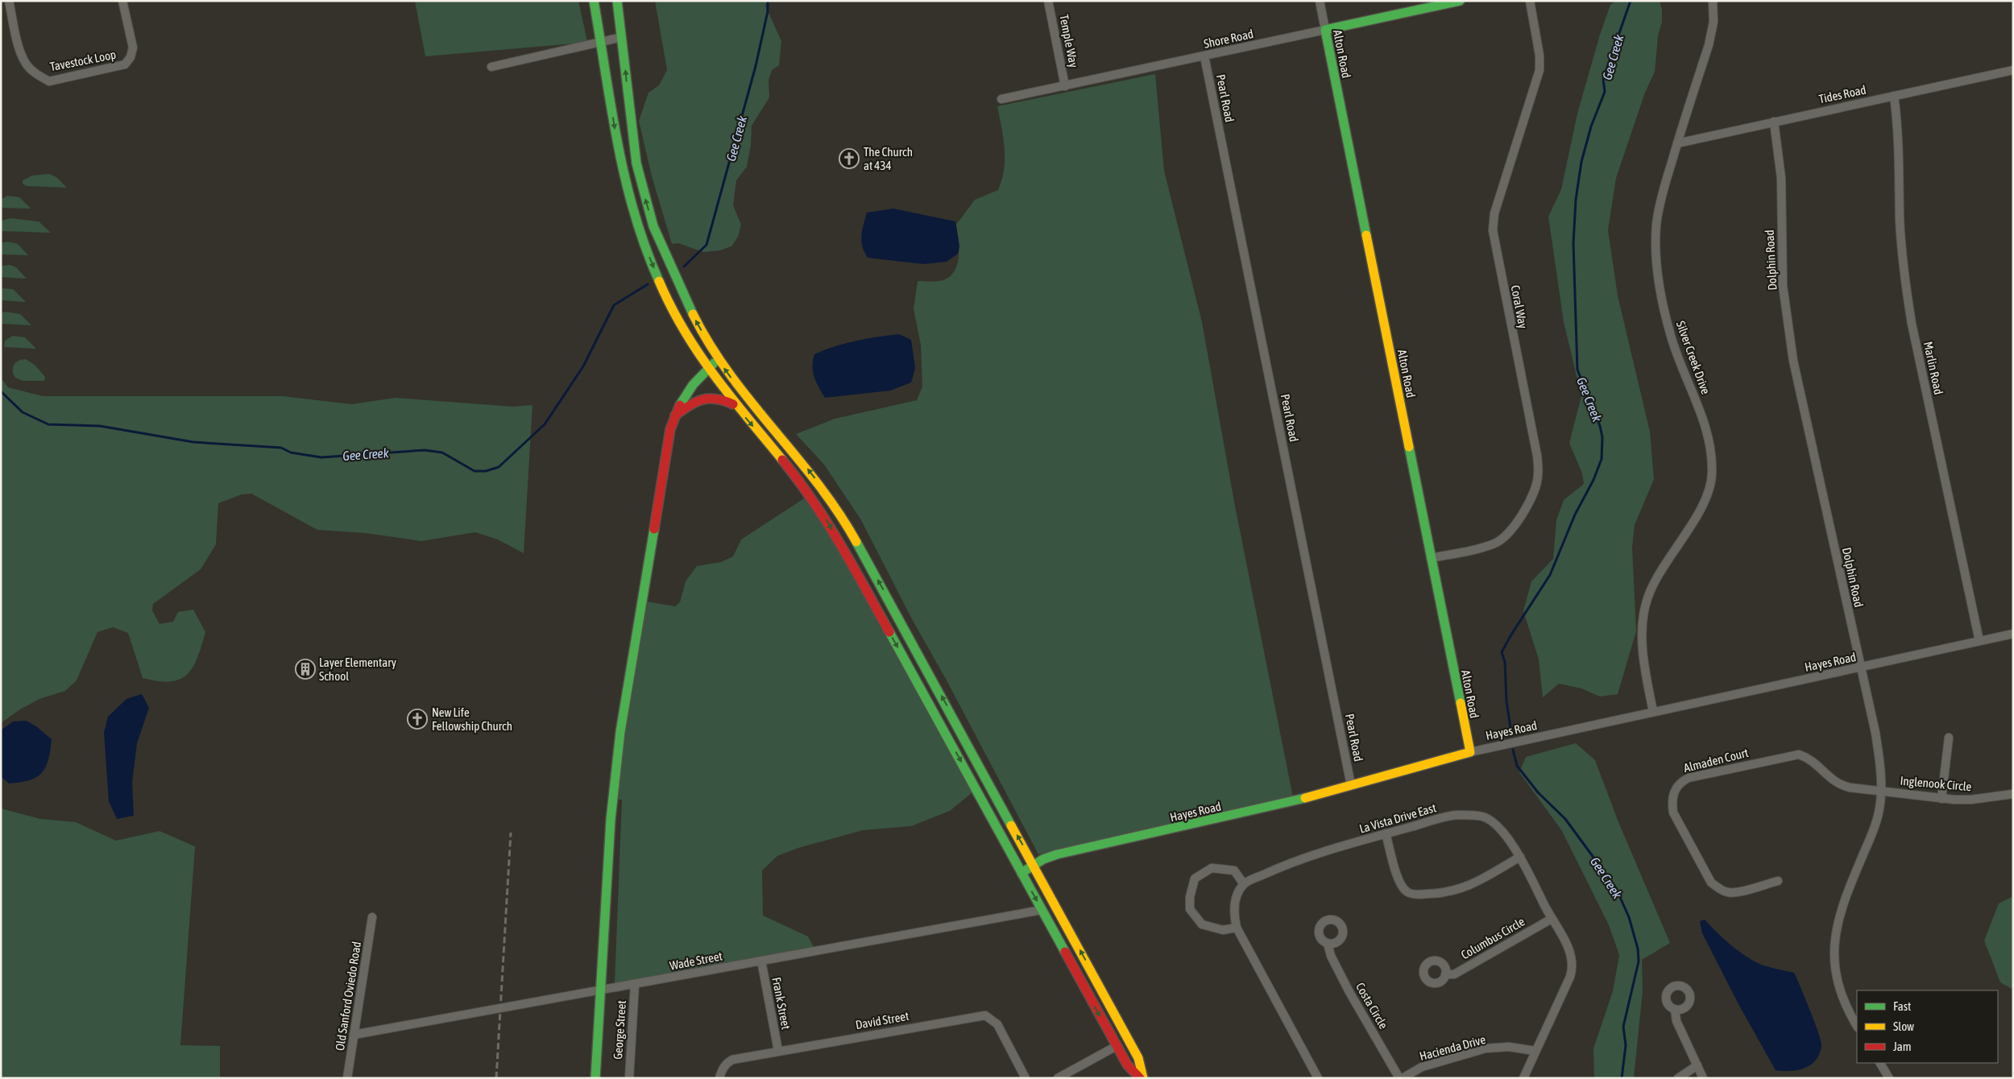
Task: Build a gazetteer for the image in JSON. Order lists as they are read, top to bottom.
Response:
{
  "streets": {
    "main road": ["Shore Road", "Alton Road", "Hayes Road"],
    "street": [
      "Temple Way",
      "Tavestock Loop",
      "Tides Road",
      "Pearl Road",
      "Dolphin Road",
      "Coral Way",
      "Silver Creek Drive",
      "Marlin Road",
      "Almaden Court",
      "Inglenook Circle",
      "La Vista Drive East",
      "Columbus Circle",
      "Wade Street",
      "Old Sanford Oviedo Road",
      "Frank Street",
      "Costa Circle",
      "David Street",
      "George Street",
      "Hacienda Drive"
    ]
  },
  "crossings": [
    ["Shore Road", "Temple Way"],
    ["Shore Road", "Alton Road"],
    ["Shore Road", "Pearl Road"],
    ["Alton Road", "Coral Way"],
    ["Alton Road", "Hayes Road"],
    ["Tides Road", "Dolphin Road"],
    ["Tides Road", "Silver Creek Drive"],
    ["Tides Road", "Marlin Road"],
    ["Pearl Road", "Hayes Road"],
    ["Dolphin Road", "Hayes Road"],
    ["Dolphin Road", "Almaden Court"],
    ["Dolphin Road", "Inglenook Circle"],
    ["Silver Creek Drive", "Hayes Road"],
    ["Marlin Road", "Hayes Road"],
    ["Almaden Court", "Inglenook Circle"],
    ["La Vista Drive East", "Columbus Circle"],
    ["La Vista Drive East", "Hacienda Drive"],
    ["Wade Street", "Old Sanford Oviedo Road"],
    ["Wade Street", "Frank Street"],
    ["Wade Street", "George Street"],
    ["Frank Street", "David Street"]
  ],
  "water": ["Gee Creek"],
  "places": {
    "church": ["The Church at 434", "New Life Fellowship Church"],
    "building": ["Layer Elementary School"]
  },
  "legend": ["Fast", "Slow", "Jam"]
}
